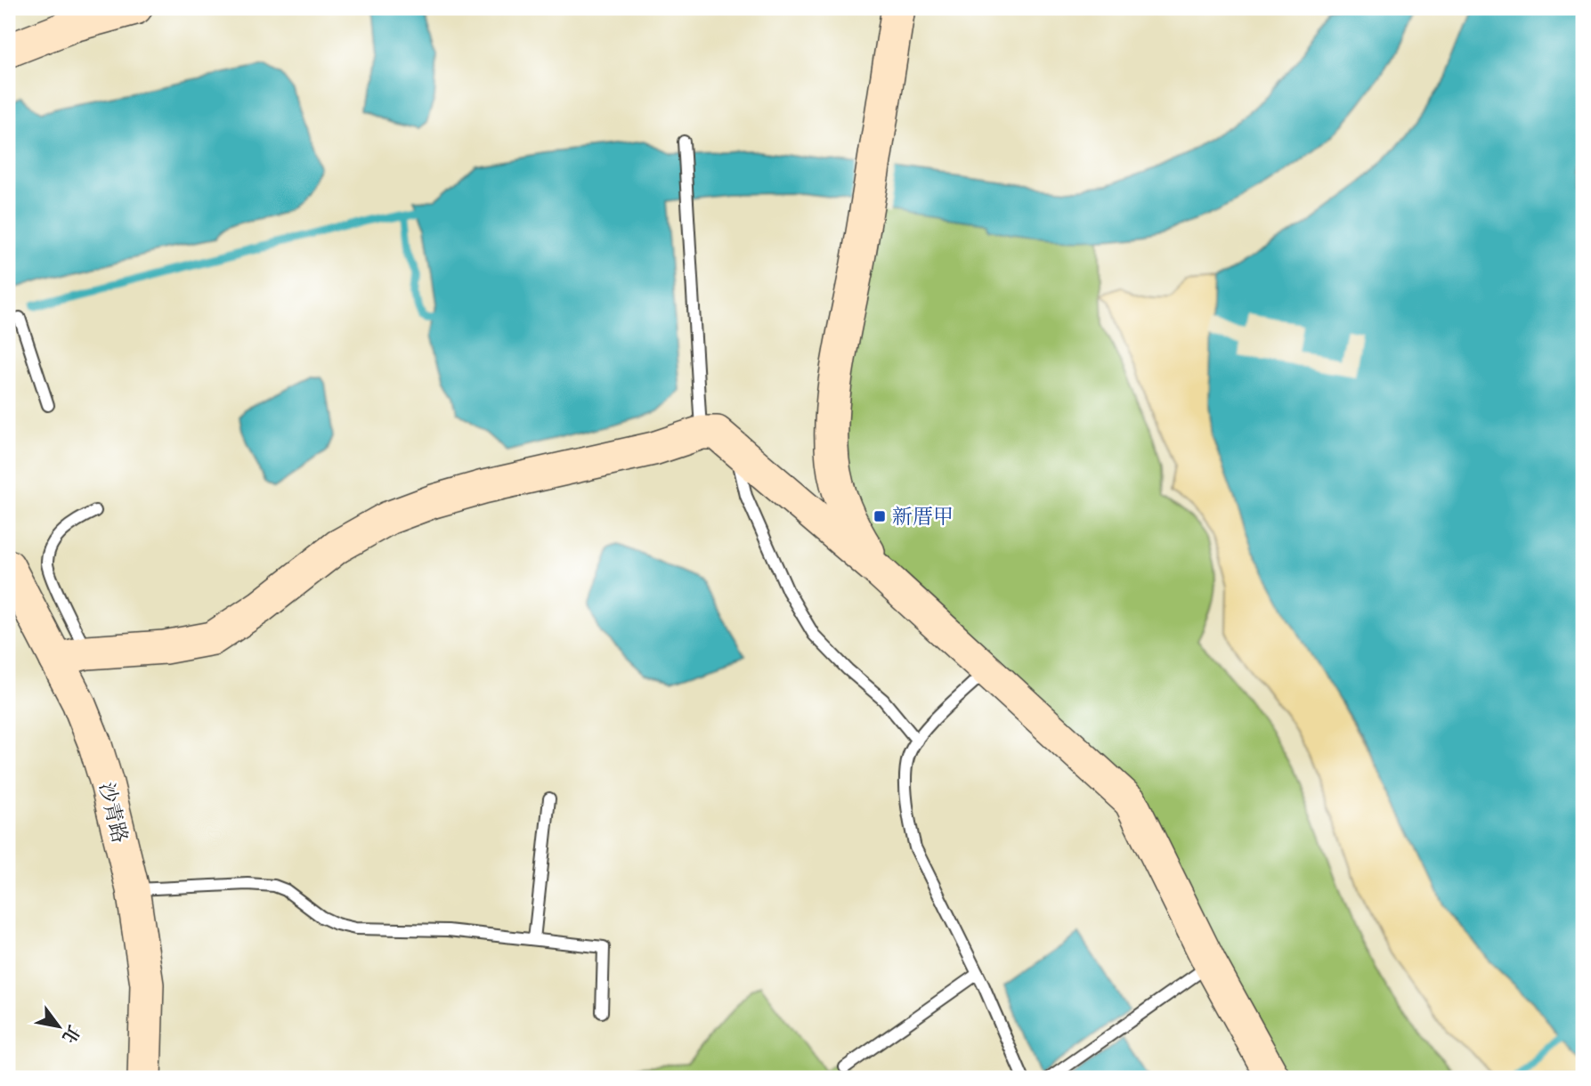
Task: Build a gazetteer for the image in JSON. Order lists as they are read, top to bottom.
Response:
{
  "streets": {
    "street": ["沙青路"]
  },
  "places": {
    "transit": ["新厝甲"]
  },
  "north": "bottom right"
}
